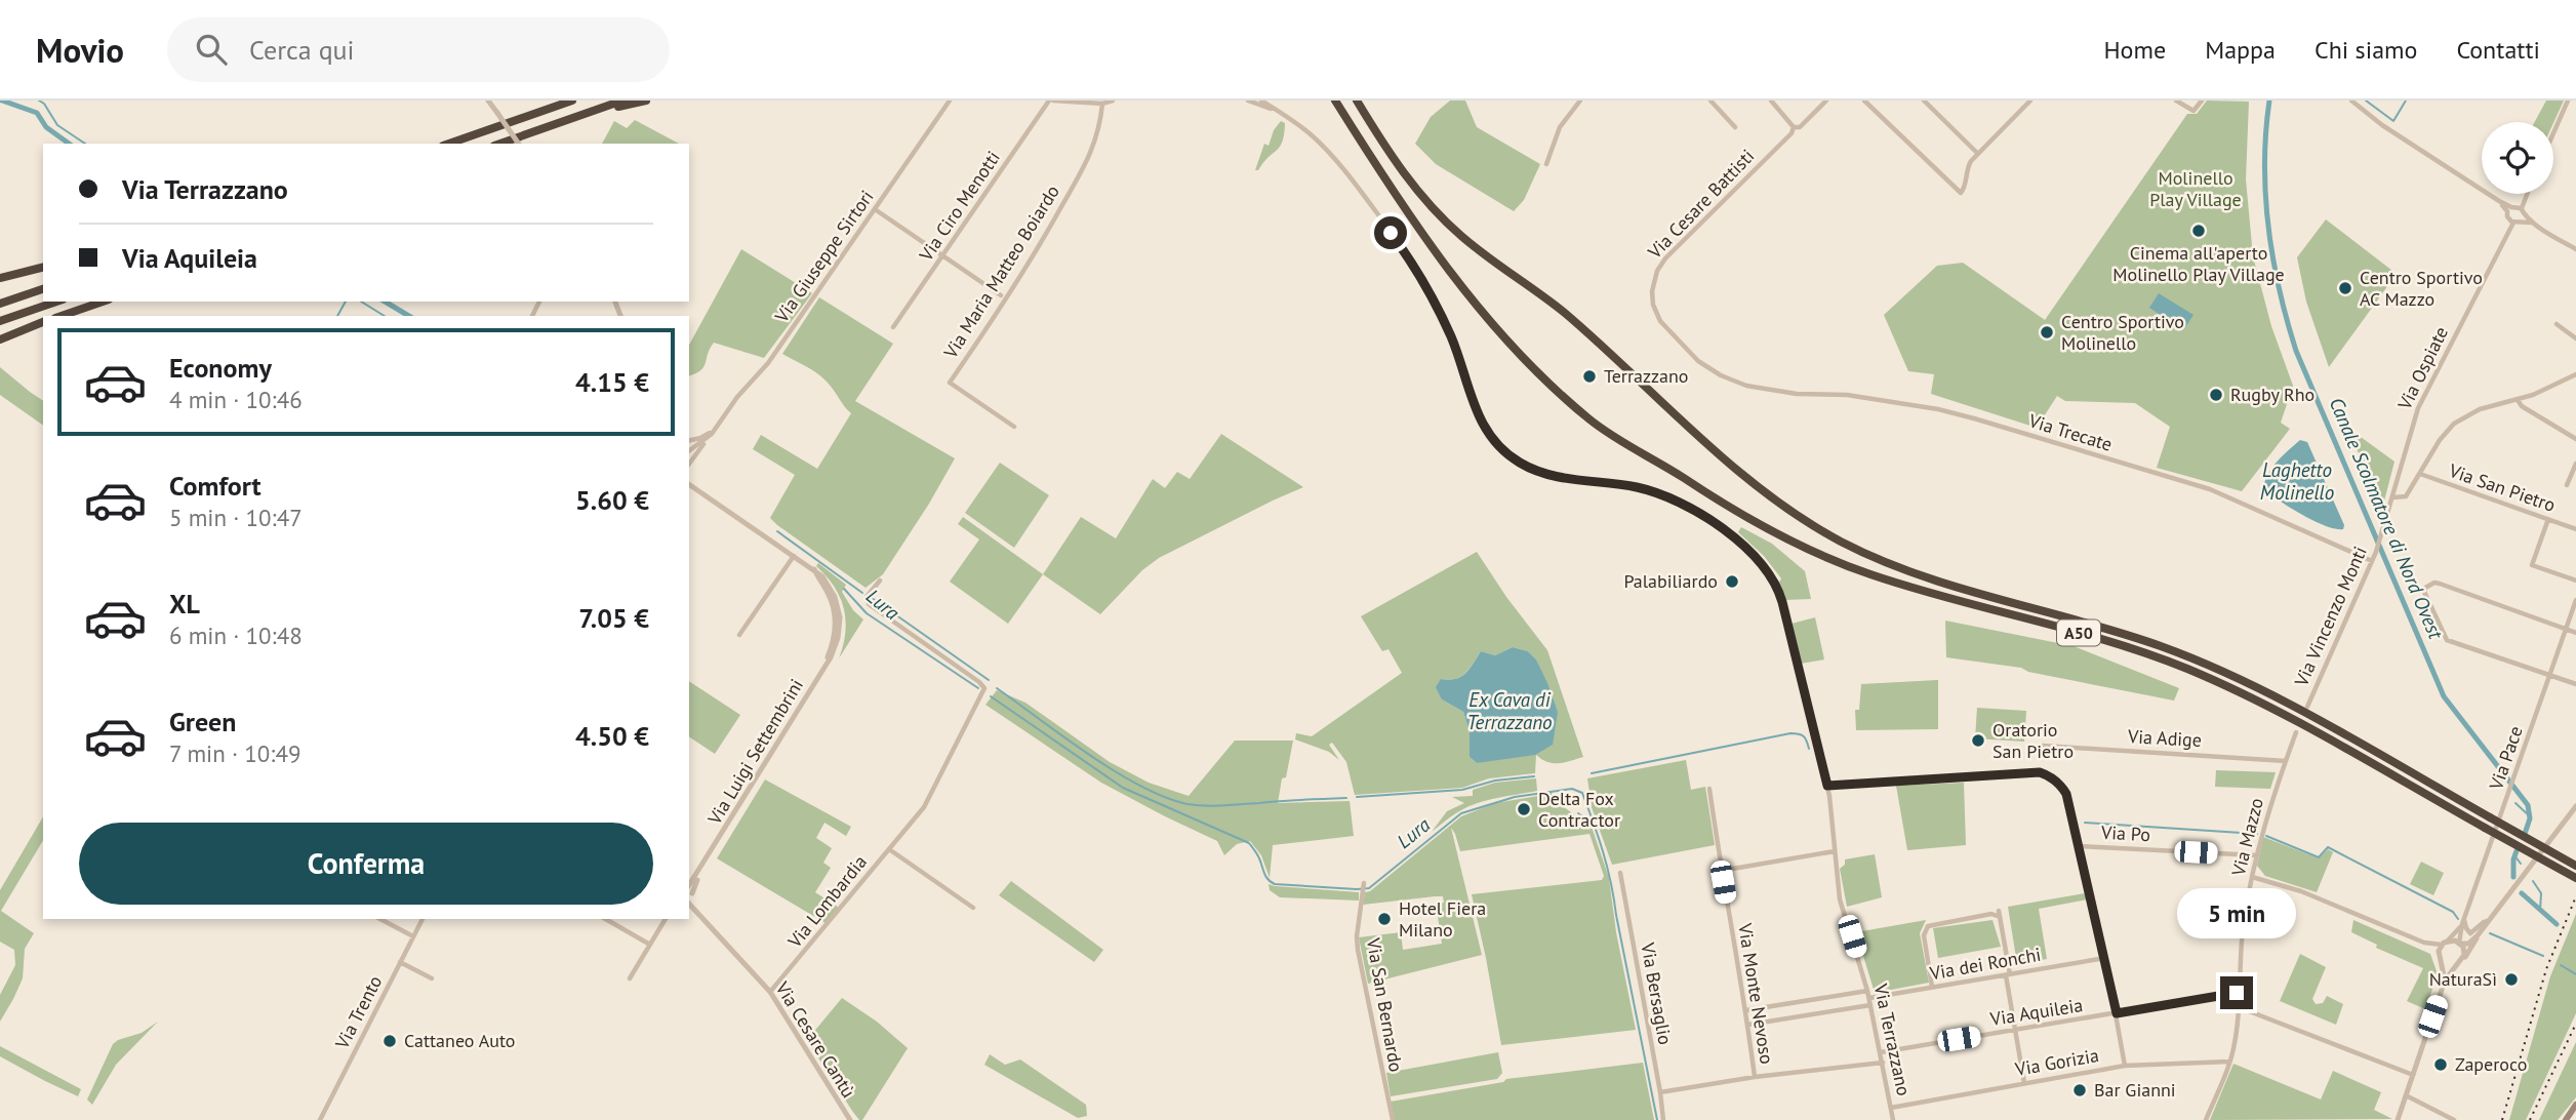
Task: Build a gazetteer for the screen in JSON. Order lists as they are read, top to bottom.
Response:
{
  "streets": {
    "highway": ["A50"],
    "street": [
      "Via Cesare Battisti",
      "Via Ciro Menotti",
      "Via Giuseppe Sirtori",
      "Via Maria Matteo Boiardo",
      "Via Ospiate",
      "Via Trecate",
      "Via San Pietro",
      "Via Vincenzo Monti",
      "Via Adige",
      "Via Luigi Settembrini",
      "Via Pace",
      "Via Po",
      "Via Mazzo",
      "Via Lombardia",
      "Via dei Ronchi",
      "Via Bersaglio",
      "Via Monte Nevoso",
      "Via San Bernardo",
      "Via Trento",
      "Via Aquileia",
      "Via Cesare Cantù",
      "Via Terrazzano",
      "Via Gorizia"
    ]
  },
  "crossings": [
    ["Via Cesare Battisti", "Via Trecate"],
    ["Via Ospiate", "Via Vincenzo Monti"],
    ["Via Trecate", "Via Vincenzo Monti"],
    ["Via Adige", "Via Mazzo"],
    ["Via Luigi Settembrini", "Via Cesare Cantù"],
    ["Via Po", "Via Mazzo"],
    ["Via Mazzo", "Via Aquileia"],
    ["Via Mazzo", "Via Gorizia"],
    ["Via Lombardia", "Via Cesare Cantù"],
    ["Via dei Ronchi", "Via Terrazzano"],
    ["Via Aquileia", "Via Terrazzano"],
    ["Via Terrazzano", "Via Gorizia"]
  ],
  "water": [
    "Laghetto Molinello",
    "Canale Scolmatore di Nord Ovest",
    "Lura",
    "Ex Cava di Terrazzano"
  ],
  "parks": ["Molinello Play Village"],
  "places": [
    "Cinema all'aperto Molinello Play Village",
    "Centro Sportivo AC Mazzo",
    "Centro Sportivo Molinello",
    "Terrazzano",
    "Rugby Rho",
    "Palabiliardo",
    "Oratorio San Pietro",
    "Delta Fox Contractor",
    "Hotel Fiera Milano",
    "NaturaSì",
    "Cattaneo Auto",
    "Zaperoco",
    "Bar Gianni"
  ],
  "page": {
    "header": "Movio",
    "search": "Cerca qui",
    "nav": [
      "Home",
      "Mappa",
      "Chi siamo",
      "Contatti"
    ],
    "banner": ["Via Terrazzano", "Via Aquileia"],
    "list": [
      {
        "name": "Economy",
        "note": "4 min · 10:46",
        "value": "4.15 €"
      },
      {
        "name": "Comfort",
        "note": "5 min · 10:47",
        "value": "5.60 €"
      },
      {
        "name": "XL",
        "note": "6 min · 10:48",
        "value": "7.05 €"
      },
      {
        "name": "Green",
        "note": "7 min · 10:49",
        "value": "4.50 €"
      }
    ],
    "buttons": "Conferma",
    "bubble": "5 min"
  }
}
